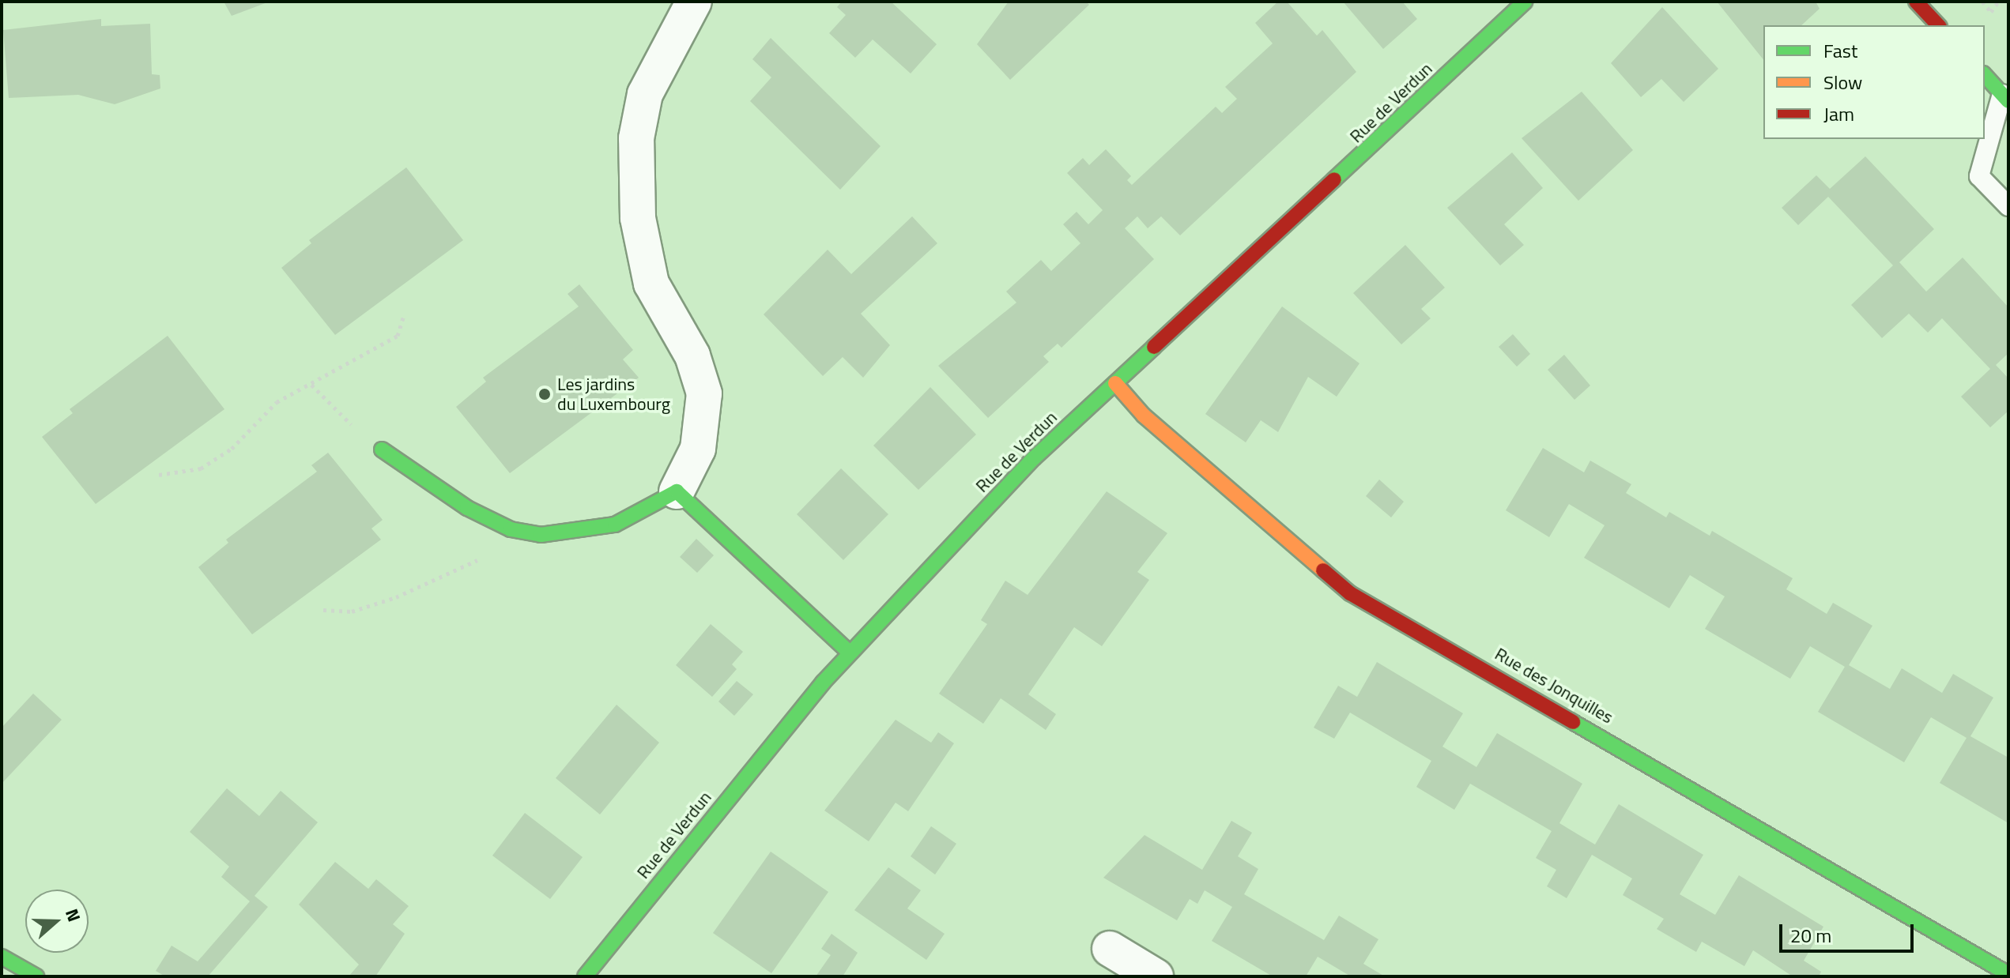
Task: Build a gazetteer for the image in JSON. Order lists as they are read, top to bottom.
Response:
{
  "streets": {
    "street": ["Rue de Verdun", "Rue des Jonquilles"]
  },
  "crossings": [
    ["Rue de Verdun", "Rue des Jonquilles"]
  ],
  "places": ["Les jardins du Luxembourg"],
  "legend": ["Fast", "Slow", "Jam"],
  "scale_bar": "20 m",
  "north": "right"
}
